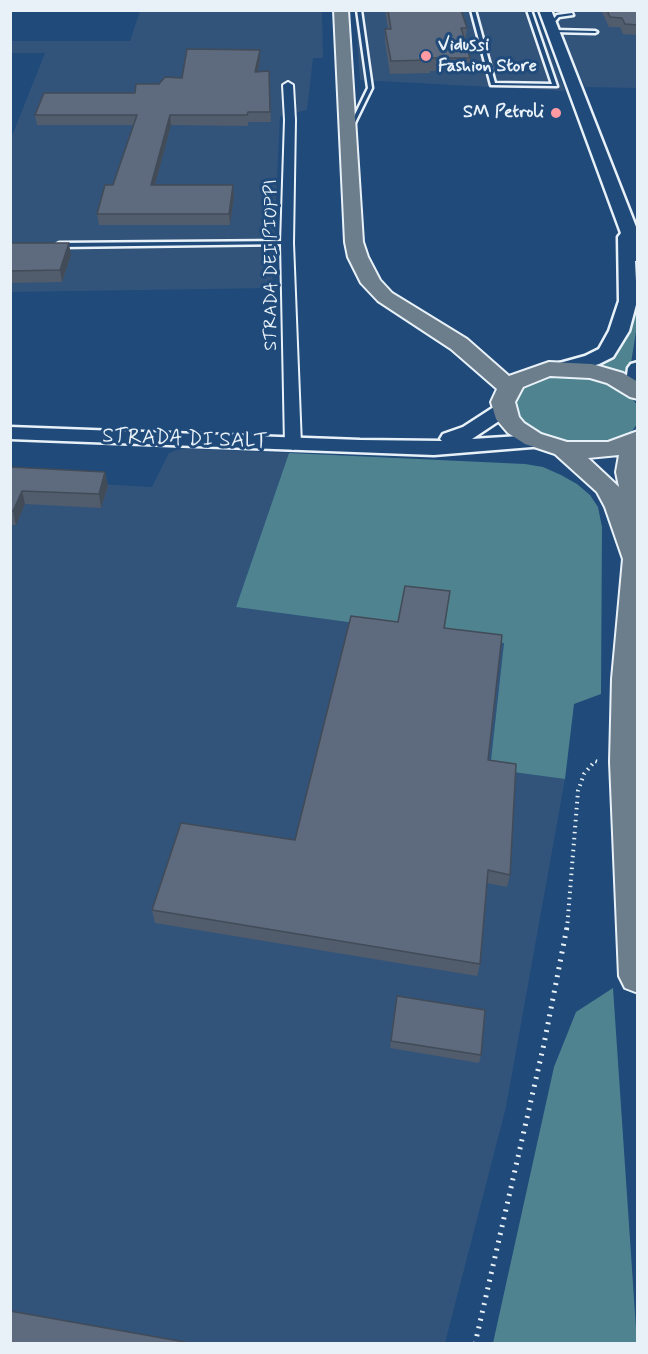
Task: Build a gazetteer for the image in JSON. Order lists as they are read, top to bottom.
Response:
{
  "streets": {
    "street": ["STRADA DEI PIOPPI", "STRADA DI SALT"]
  },
  "crossings": [
    ["STRADA DEI PIOPPI", "STRADA DI SALT"]
  ],
  "places": ["Vidussi Fashion Store", "SM Petroli"]
}
